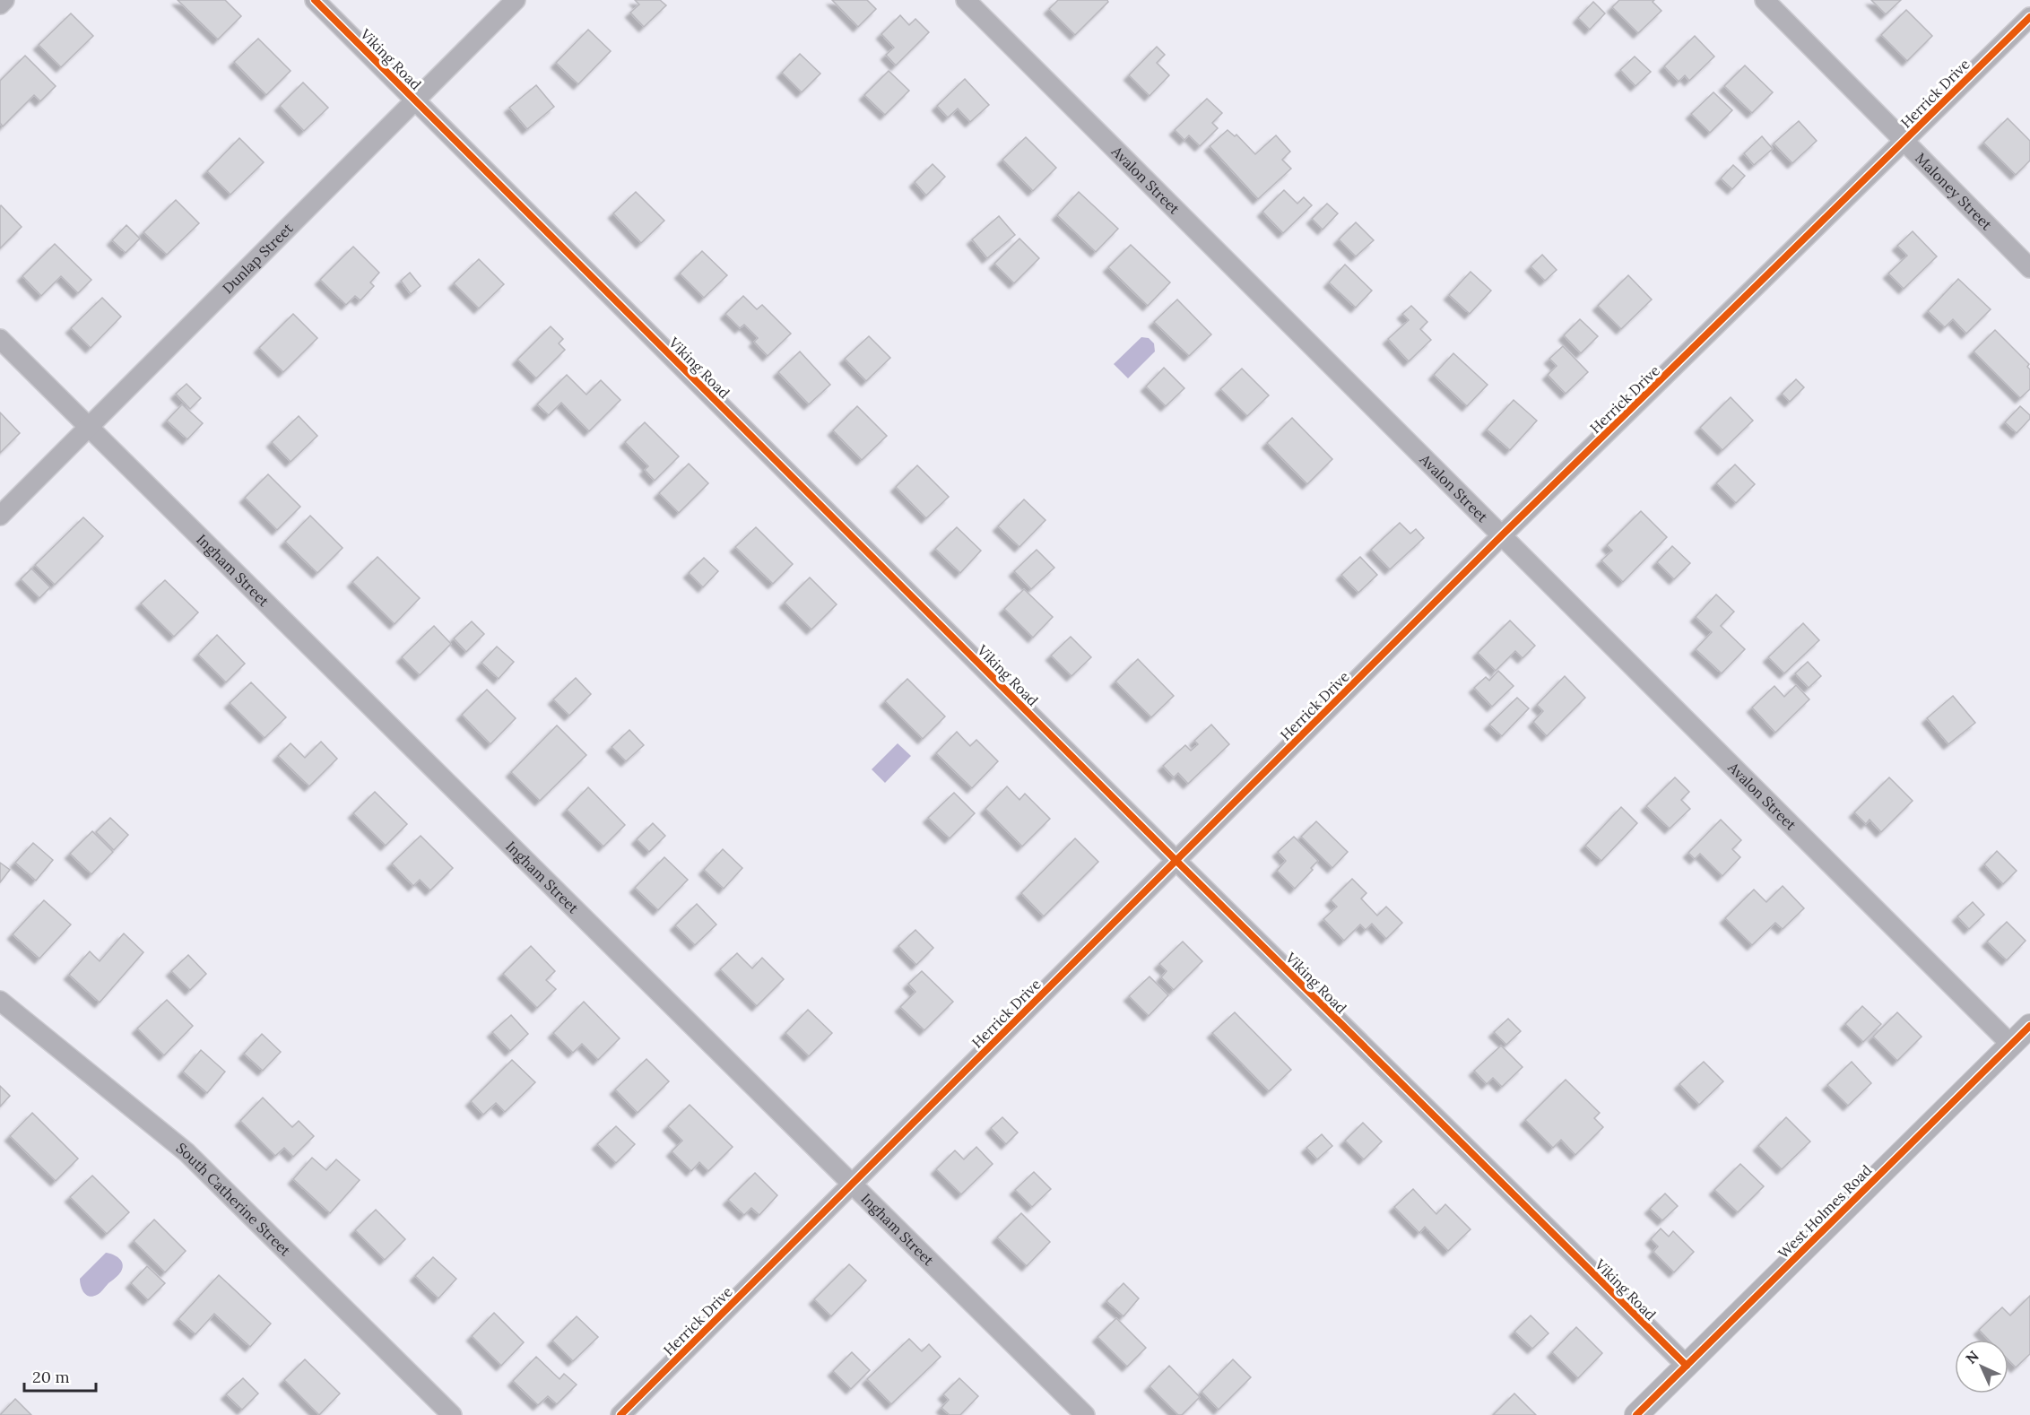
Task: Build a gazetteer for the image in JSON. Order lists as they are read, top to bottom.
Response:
{
  "streets": {
    "street": [
      "Viking Road",
      "Herrick Drive",
      "Avalon Street",
      "Maloney Street",
      "Dunlap Street",
      "Ingham Street",
      "South Catherine Street",
      "West Holmes Road"
    ]
  },
  "crossings": [
    ["Viking Road", "Herrick Drive"],
    ["Viking Road", "Dunlap Street"],
    ["Viking Road", "West Holmes Road"],
    ["Herrick Drive", "Avalon Street"],
    ["Herrick Drive", "Maloney Street"],
    ["Herrick Drive", "Ingham Street"],
    ["Avalon Street", "West Holmes Road"],
    ["Dunlap Street", "Ingham Street"]
  ],
  "scale_bar": "20 m",
  "north": "top left"
}
